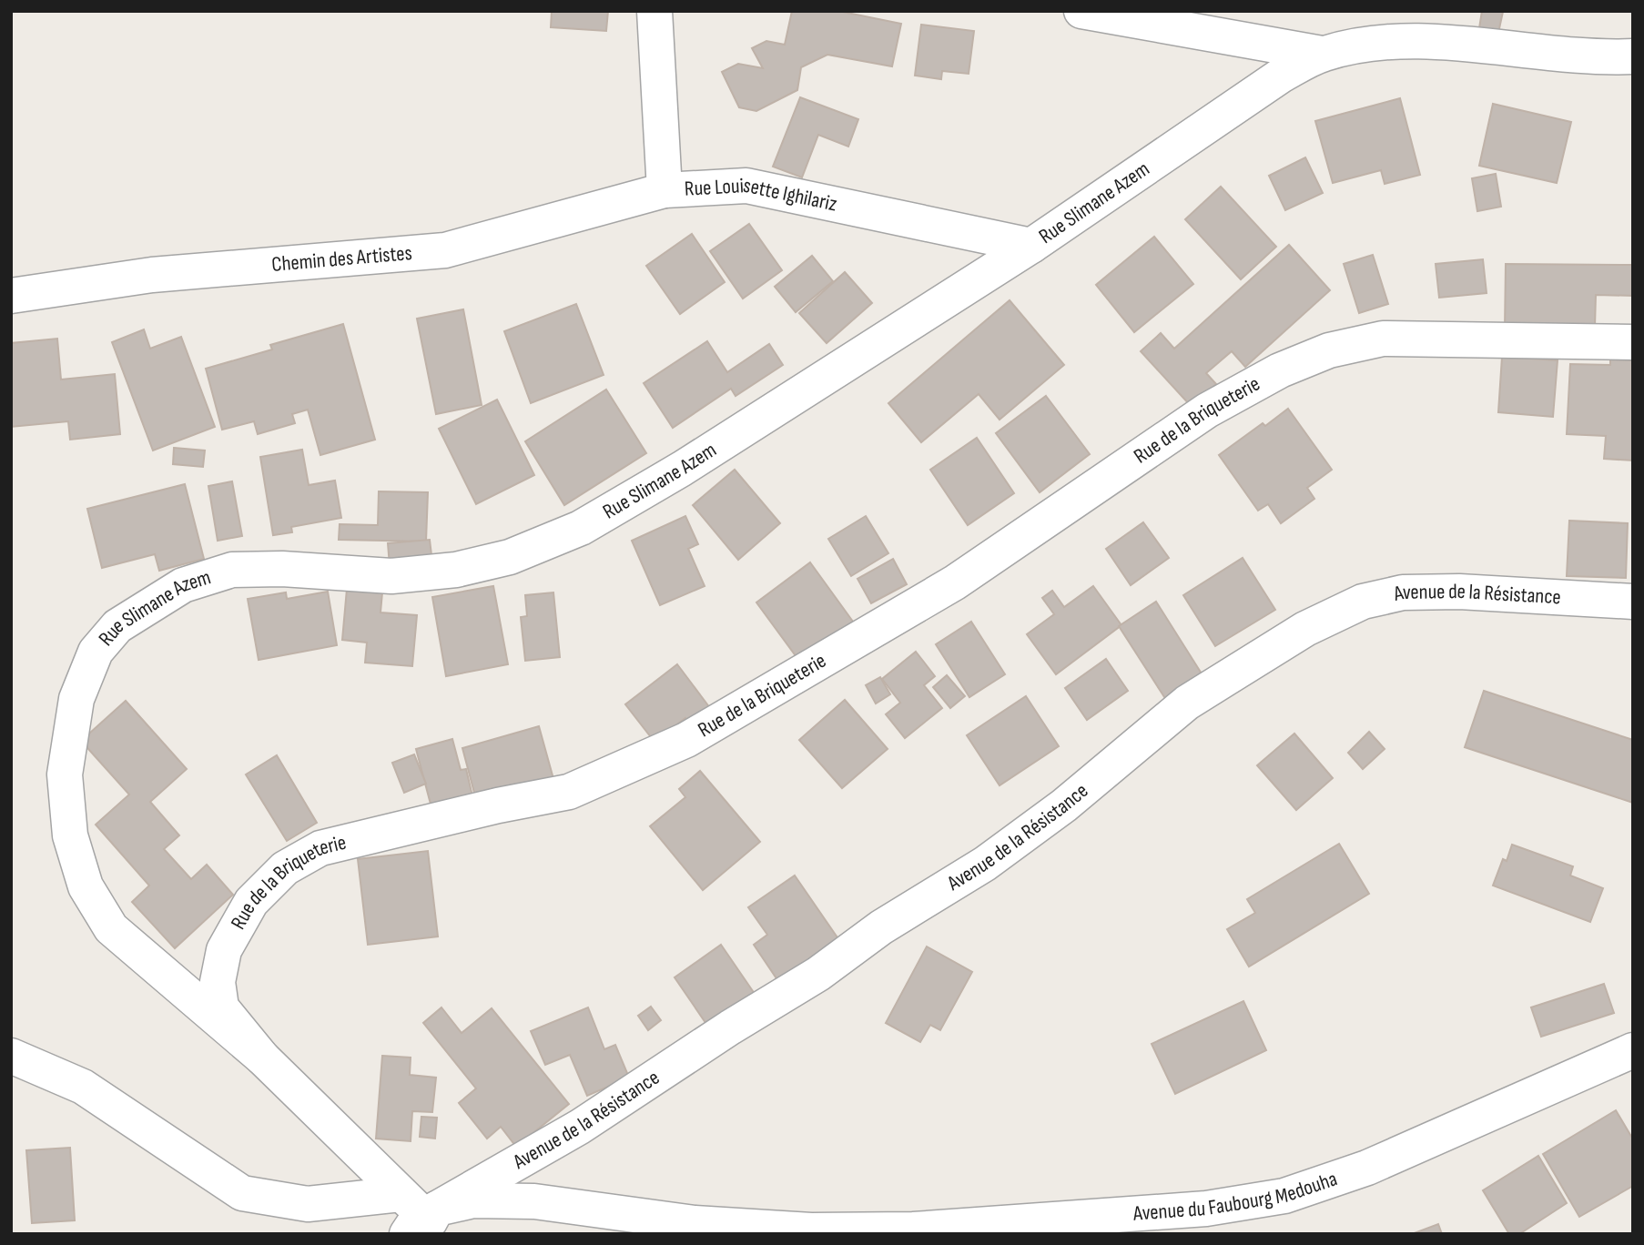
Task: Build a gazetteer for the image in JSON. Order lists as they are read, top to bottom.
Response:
{
  "streets": {
    "street": [
      "Rue Louisette Ighilariz",
      "Rue Slimane Azem",
      "Chemin des Artistes",
      "Rue de la Briqueterie",
      "Avenue de la Résistance",
      "Avenue du Faubourg Medouha"
    ]
  },
  "crossings": [
    ["Rue Louisette Ighilariz", "Rue Slimane Azem"],
    ["Rue Louisette Ighilariz", "Chemin des Artistes"],
    ["Rue Slimane Azem", "Rue de la Briqueterie"],
    ["Rue de la Briqueterie", "Avenue de la Résistance"],
    ["Rue de la Briqueterie", "Avenue du Faubourg Medouha"],
    ["Avenue de la Résistance", "Avenue du Faubourg Medouha"]
  ]
}
